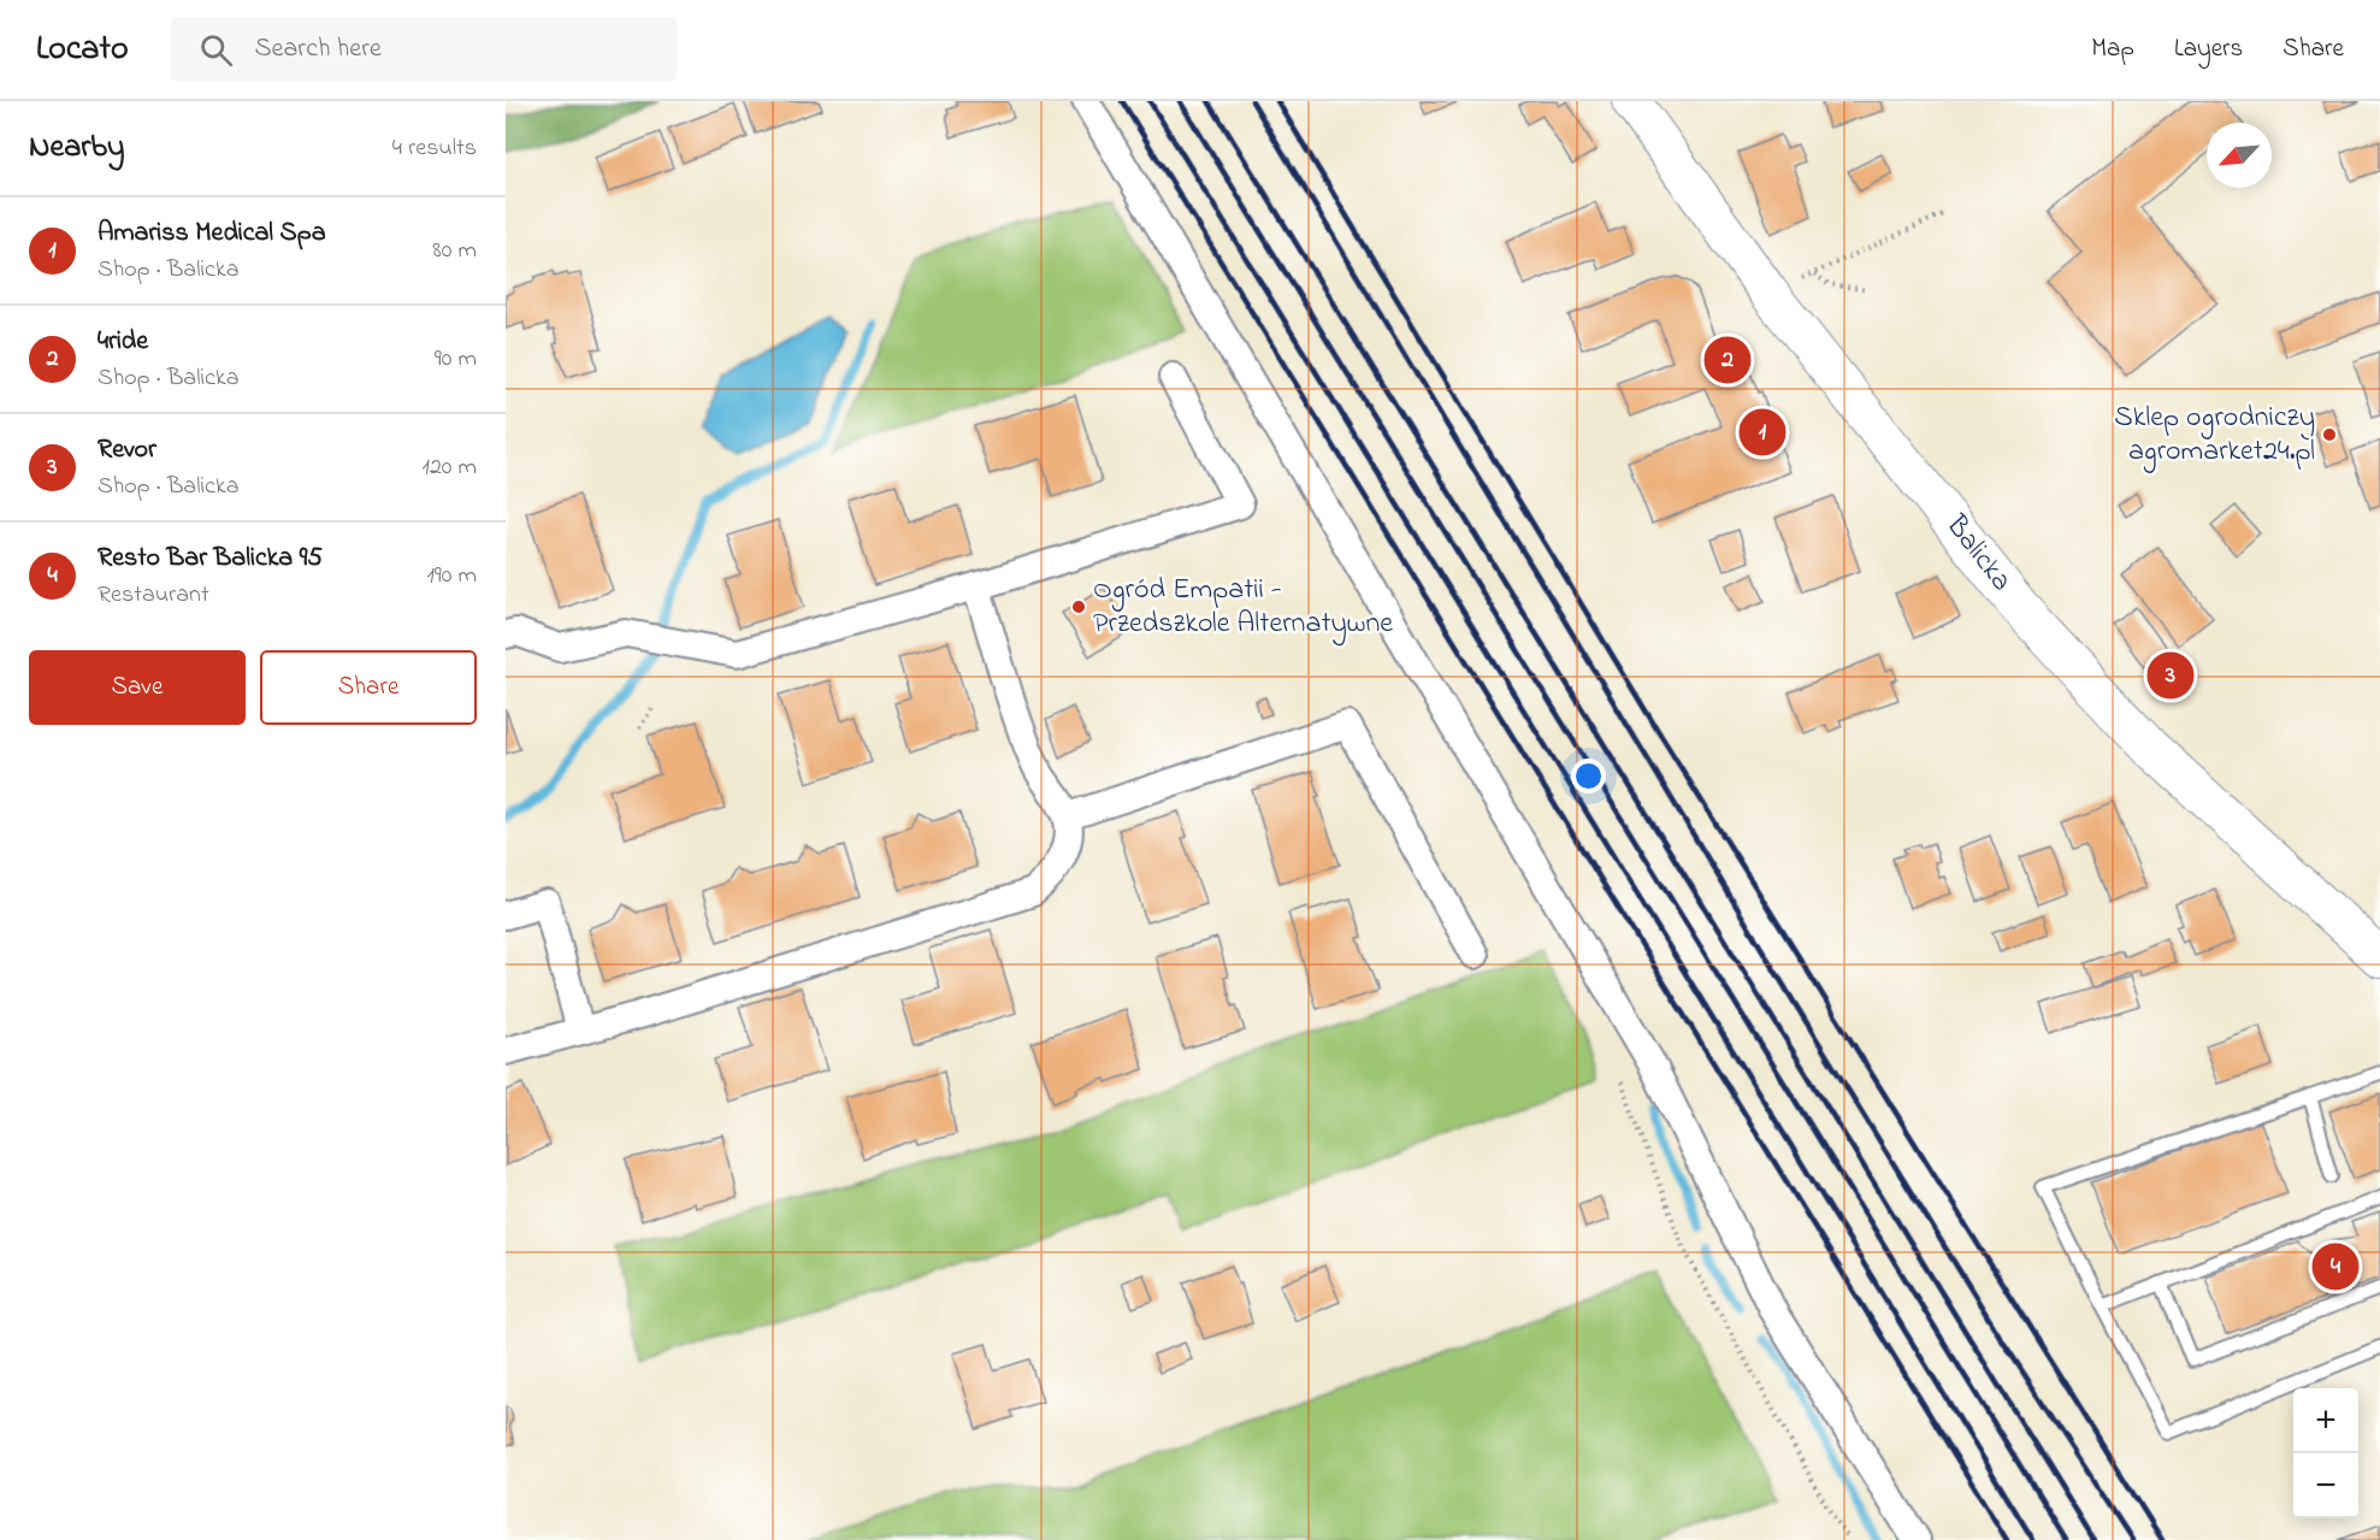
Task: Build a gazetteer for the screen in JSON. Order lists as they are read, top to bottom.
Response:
{
  "streets": {
    "street": ["Balicka"]
  },
  "places": ["Sklep ogrodniczy agromarket24.pl", "Ogród Empatii - Przedszkole Alternatywne"],
  "north": "bottom left",
  "page": {
    "header": "Locato",
    "search": "Search here",
    "nav": ["Map", "Layers", "Share"],
    "heading": ["Nearby", "4 results"],
    "list": [
      {
        "mark": "1",
        "name": "Amariss Medical Spa",
        "note": "Shop · Balicka",
        "value": "80 m"
      },
      {
        "mark": "2",
        "name": "4ride",
        "note": "Shop · Balicka",
        "value": "90 m"
      },
      {
        "mark": "3",
        "name": "Revor",
        "note": "Shop · Balicka",
        "value": "120 m"
      },
      {
        "mark": "4",
        "name": "Resto Bar Balicka 95",
        "note": "Restaurant",
        "value": "190 m"
      }
    ],
    "pins": [
      "2",
      "1",
      "3",
      "4"
    ],
    "buttons": ["Save", "Share"],
    "map_buttons": ["+", "−"]
  }
}
